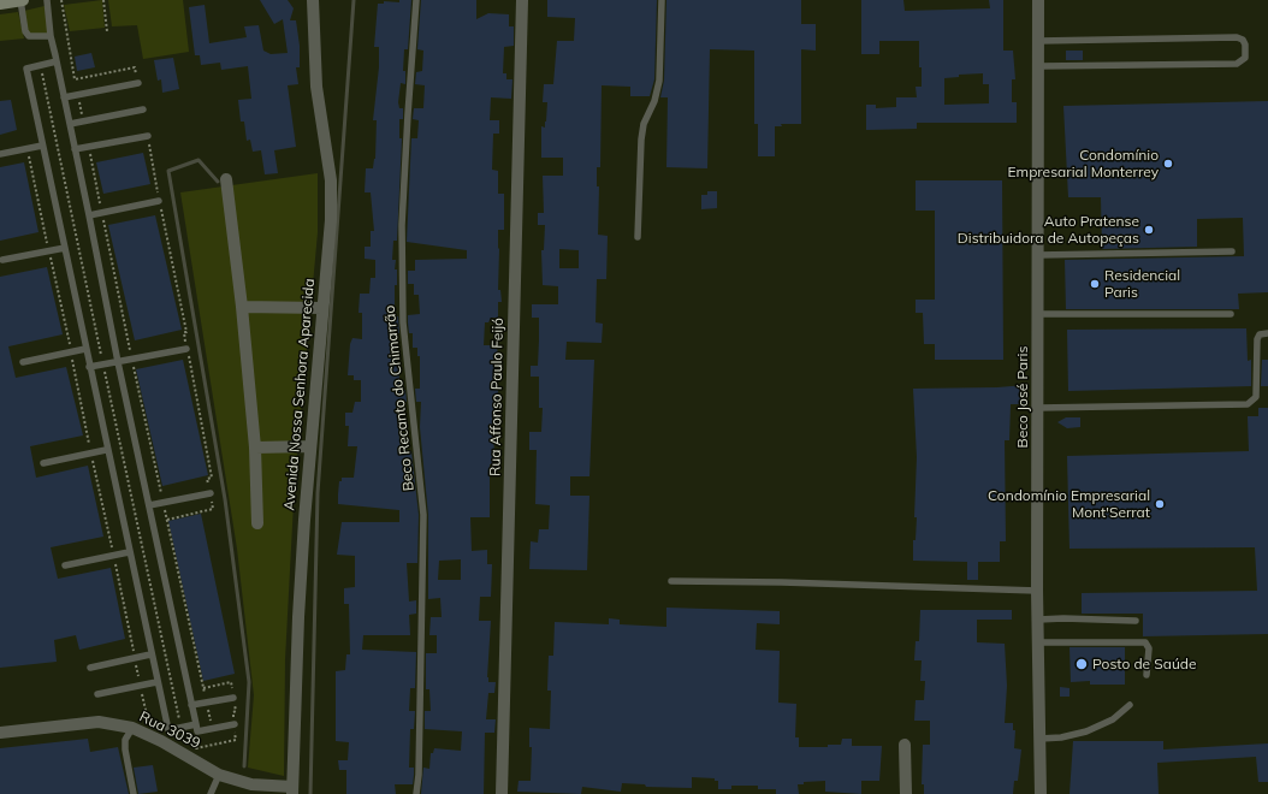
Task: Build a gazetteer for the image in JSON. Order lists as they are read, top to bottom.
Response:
{
  "streets": {
    "street": [
      "Avenida Nossa Senhora Aparecida",
      "Rua Affonso Paulo Feijó",
      "Beco José Paris",
      "Rua 3039"
    ],
    "lane": ["Beco Recanto do Chimarrão"]
  },
  "crossings": [
    ["Avenida Nossa Senhora Aparecida", "Rua 3039"]
  ],
  "places": [
    "Condomínio Empresarial Monterrey",
    "Auto Pratense Distribuidora de Autopeças",
    "Residencial Paris",
    "Condomínio Empresarial Mont'Serrat",
    "Posto de Saúde"
  ]
}
